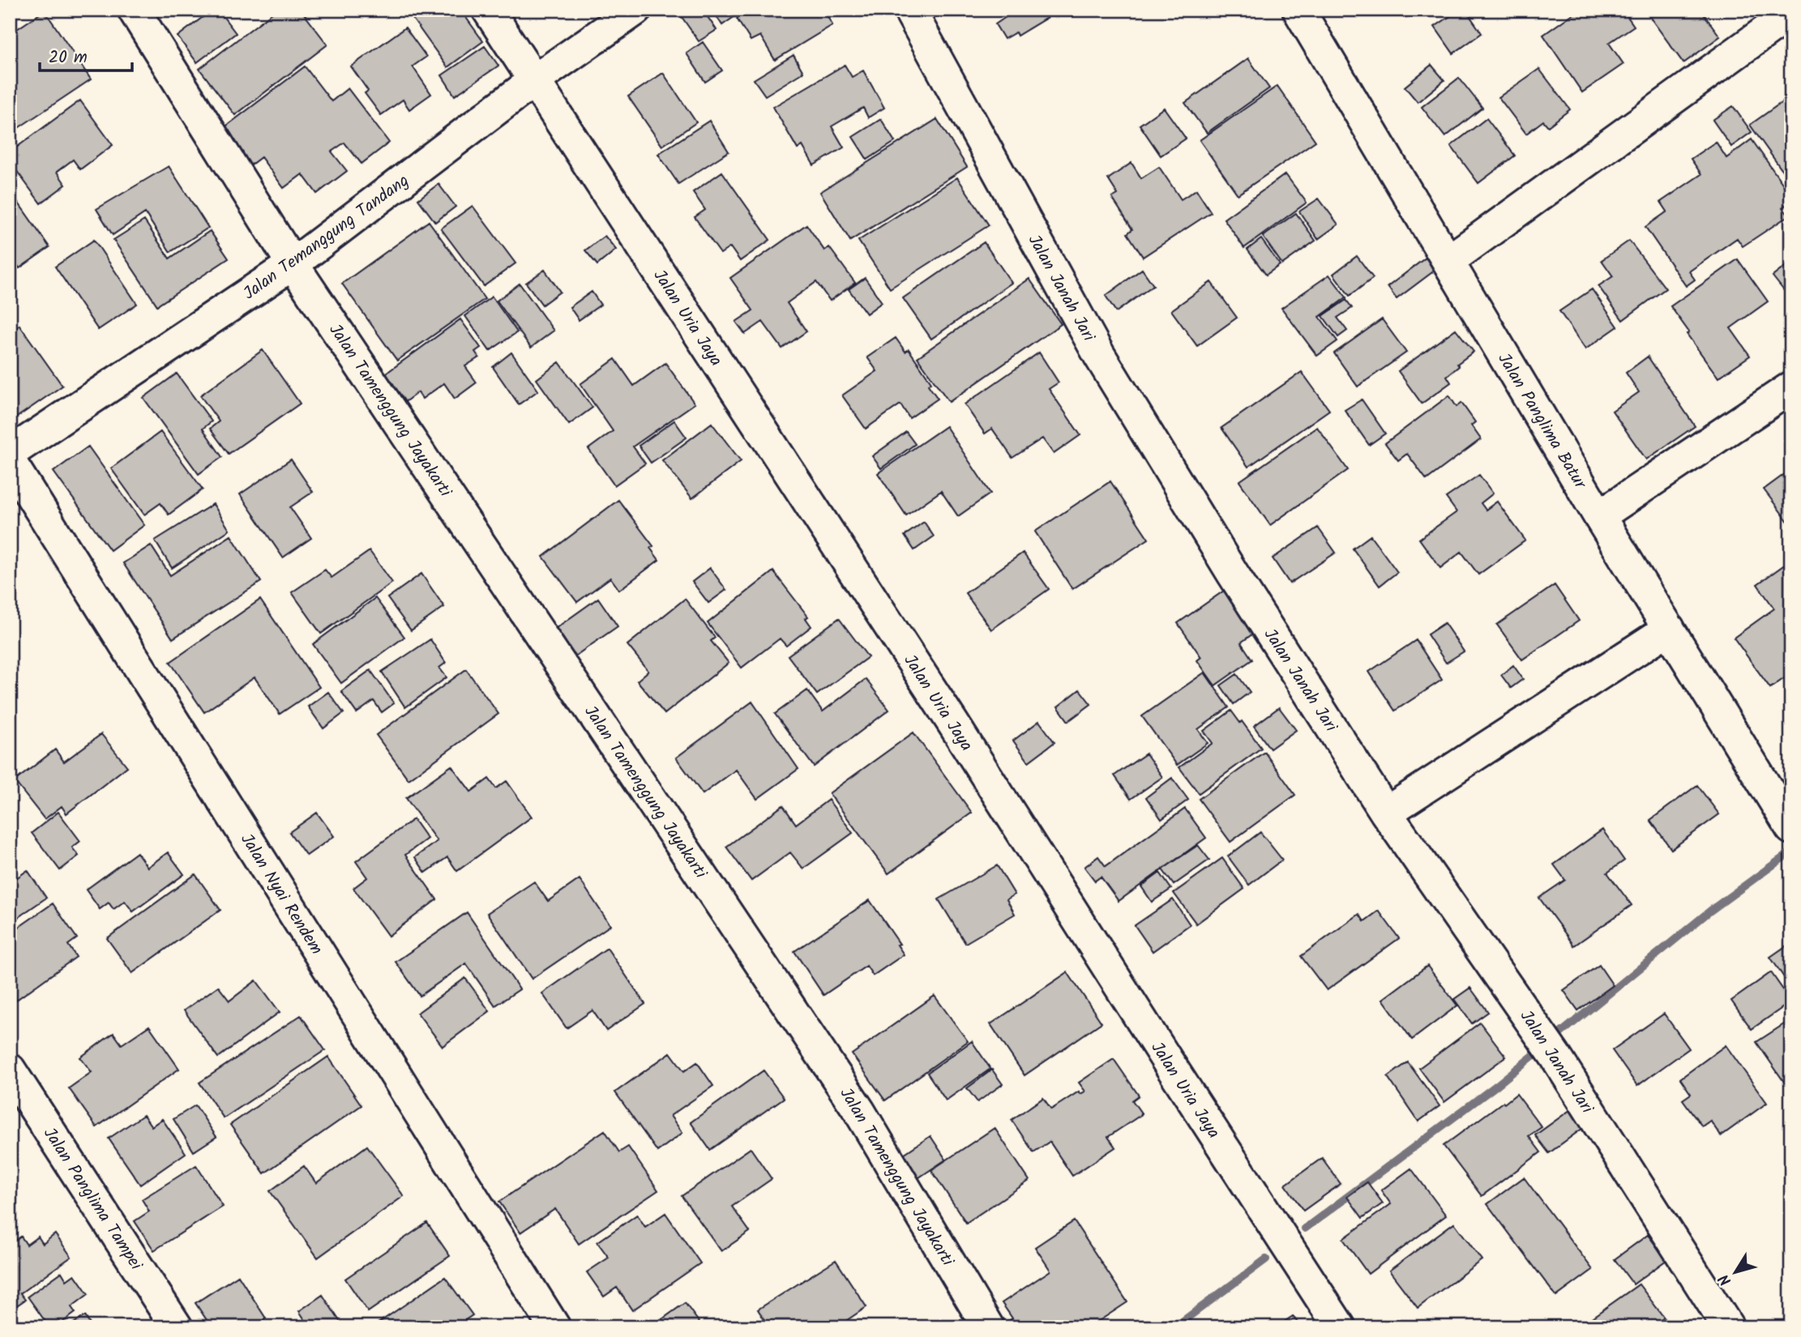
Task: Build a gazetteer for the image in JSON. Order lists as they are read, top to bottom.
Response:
{
  "streets": {
    "street": [
      "Jalan Temanggung Tandang",
      "Jalan Janah Jari",
      "Jalan Uria Jaya",
      "Jalan Tamenggung Jayakarti",
      "Jalan Panglima Batur",
      "Jalan Nyai Rendem",
      "Jalan Panglima Tampei"
    ]
  },
  "crossings": [
    ["Jalan Temanggung Tandang", "Jalan Uria Jaya"],
    ["Jalan Temanggung Tandang", "Jalan Tamenggung Jayakarti"]
  ],
  "scale_bar": "20 m",
  "north": "bottom left"
}
